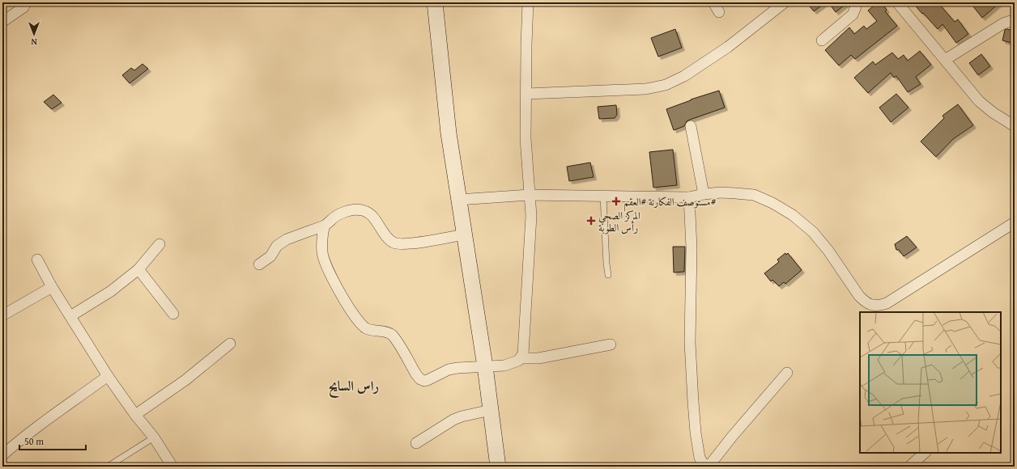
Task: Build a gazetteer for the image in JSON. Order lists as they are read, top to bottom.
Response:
{
  "districts": ["راس السايح"],
  "places": {
    "health": ["مستوصف الفكارنة #العقم#", "المركز الصحي رأس الطوبة"]
  },
  "scale_bar": "50 m",
  "north": "bottom"
}
